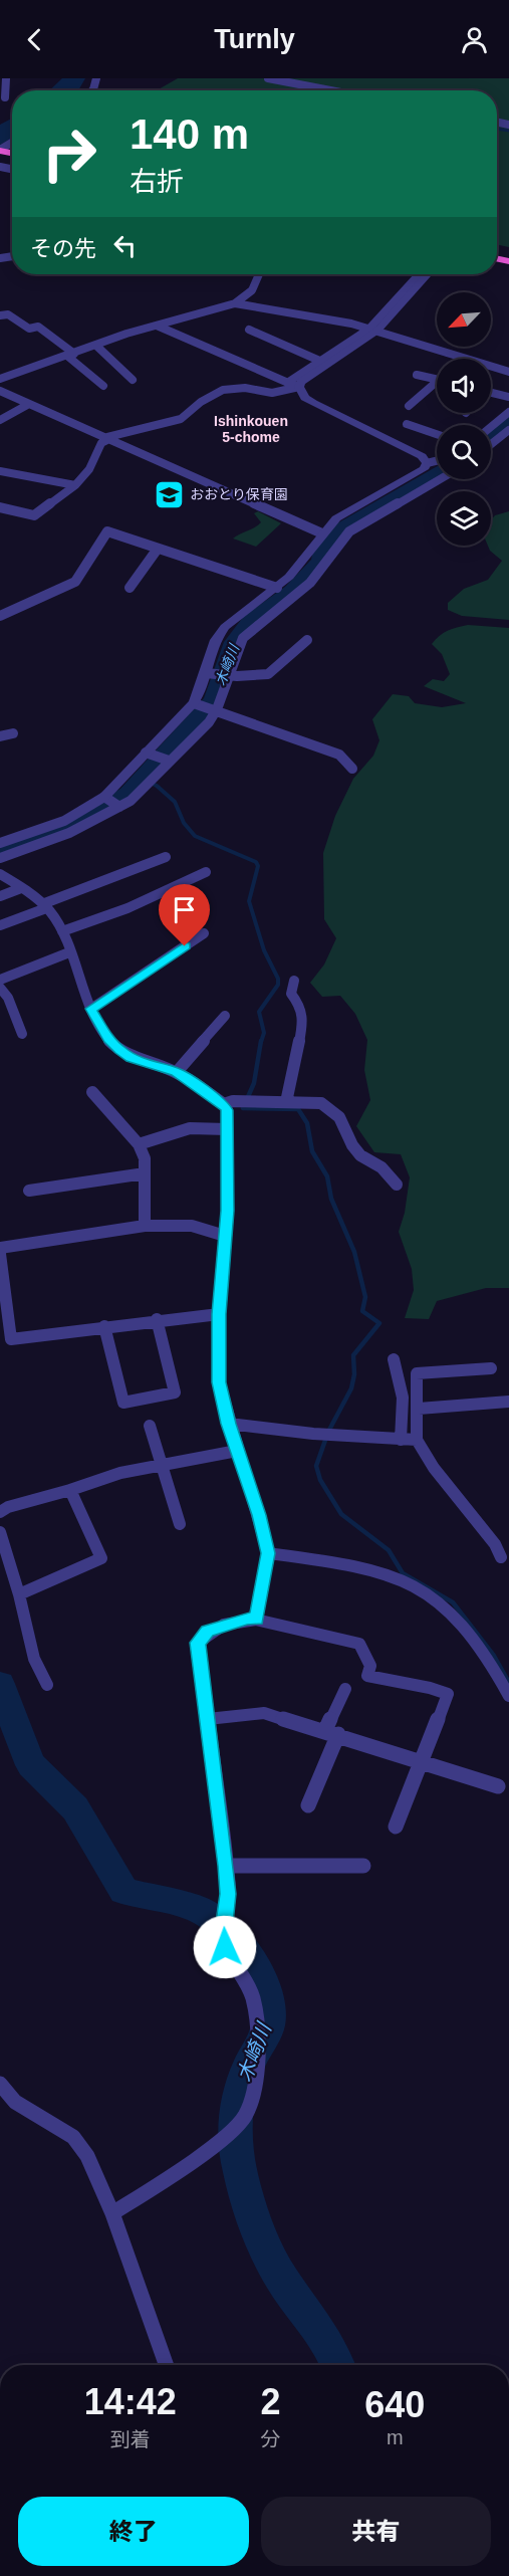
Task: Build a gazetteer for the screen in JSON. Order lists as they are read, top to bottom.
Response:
{
  "districts": ["Ishinkouen 5-chome"],
  "water": ["木崎川"],
  "places": {
    "school or university": ["おおとり保育園"]
  },
  "north": "bottom left",
  "page": {
    "header": "Turnly",
    "turn": ["140 m", "右折"],
    "then": "その先",
    "eta": [
      "14:42",
      "到着",
      "2",
      "分",
      "640",
      "m"
    ],
    "buttons": ["終了", "共有"]
  }
}
